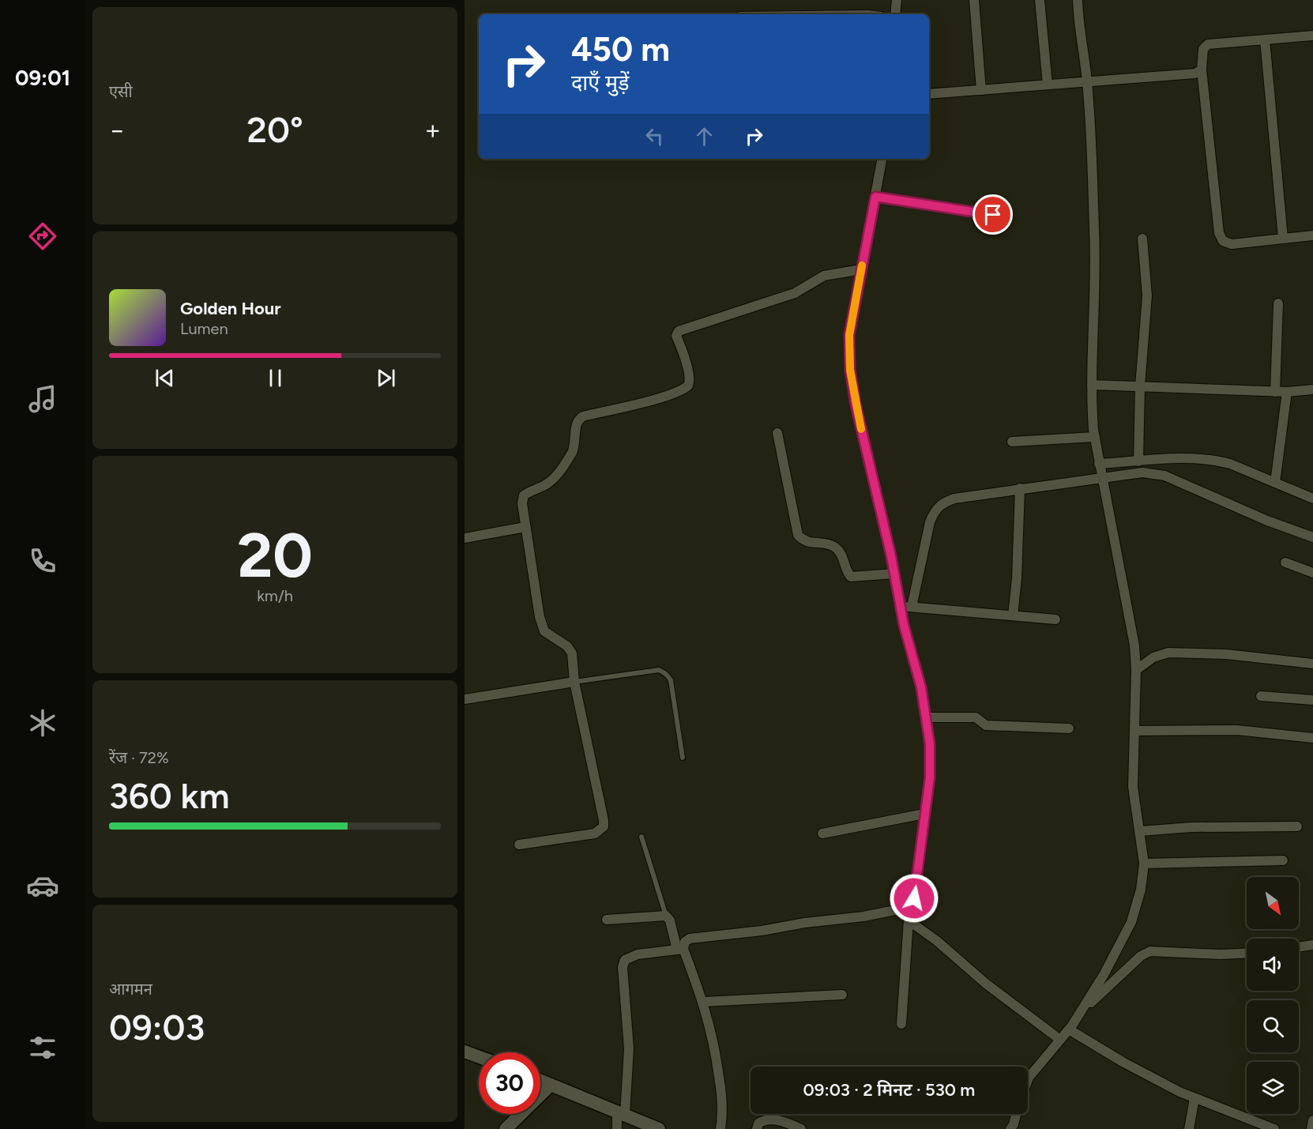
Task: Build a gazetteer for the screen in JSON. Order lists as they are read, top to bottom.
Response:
{
  "north": "bottom right",
  "page": {
    "tabs": "09:01",
    "tile": [
      "एसी",
      ["20", "km/h"],
      ["रेंज · 72%", "360 km"],
      ["आगमन", "09:03"]
    ],
    "turn": ["450 m", "दाएँ मुड़ें"],
    "heat": ["−", "20°", "+"],
    "song": ["Golden Hour", "Lumen"],
    "limit": "30",
    "trip": "09:03 · 2 मिनट · 530 m"
  }
}
